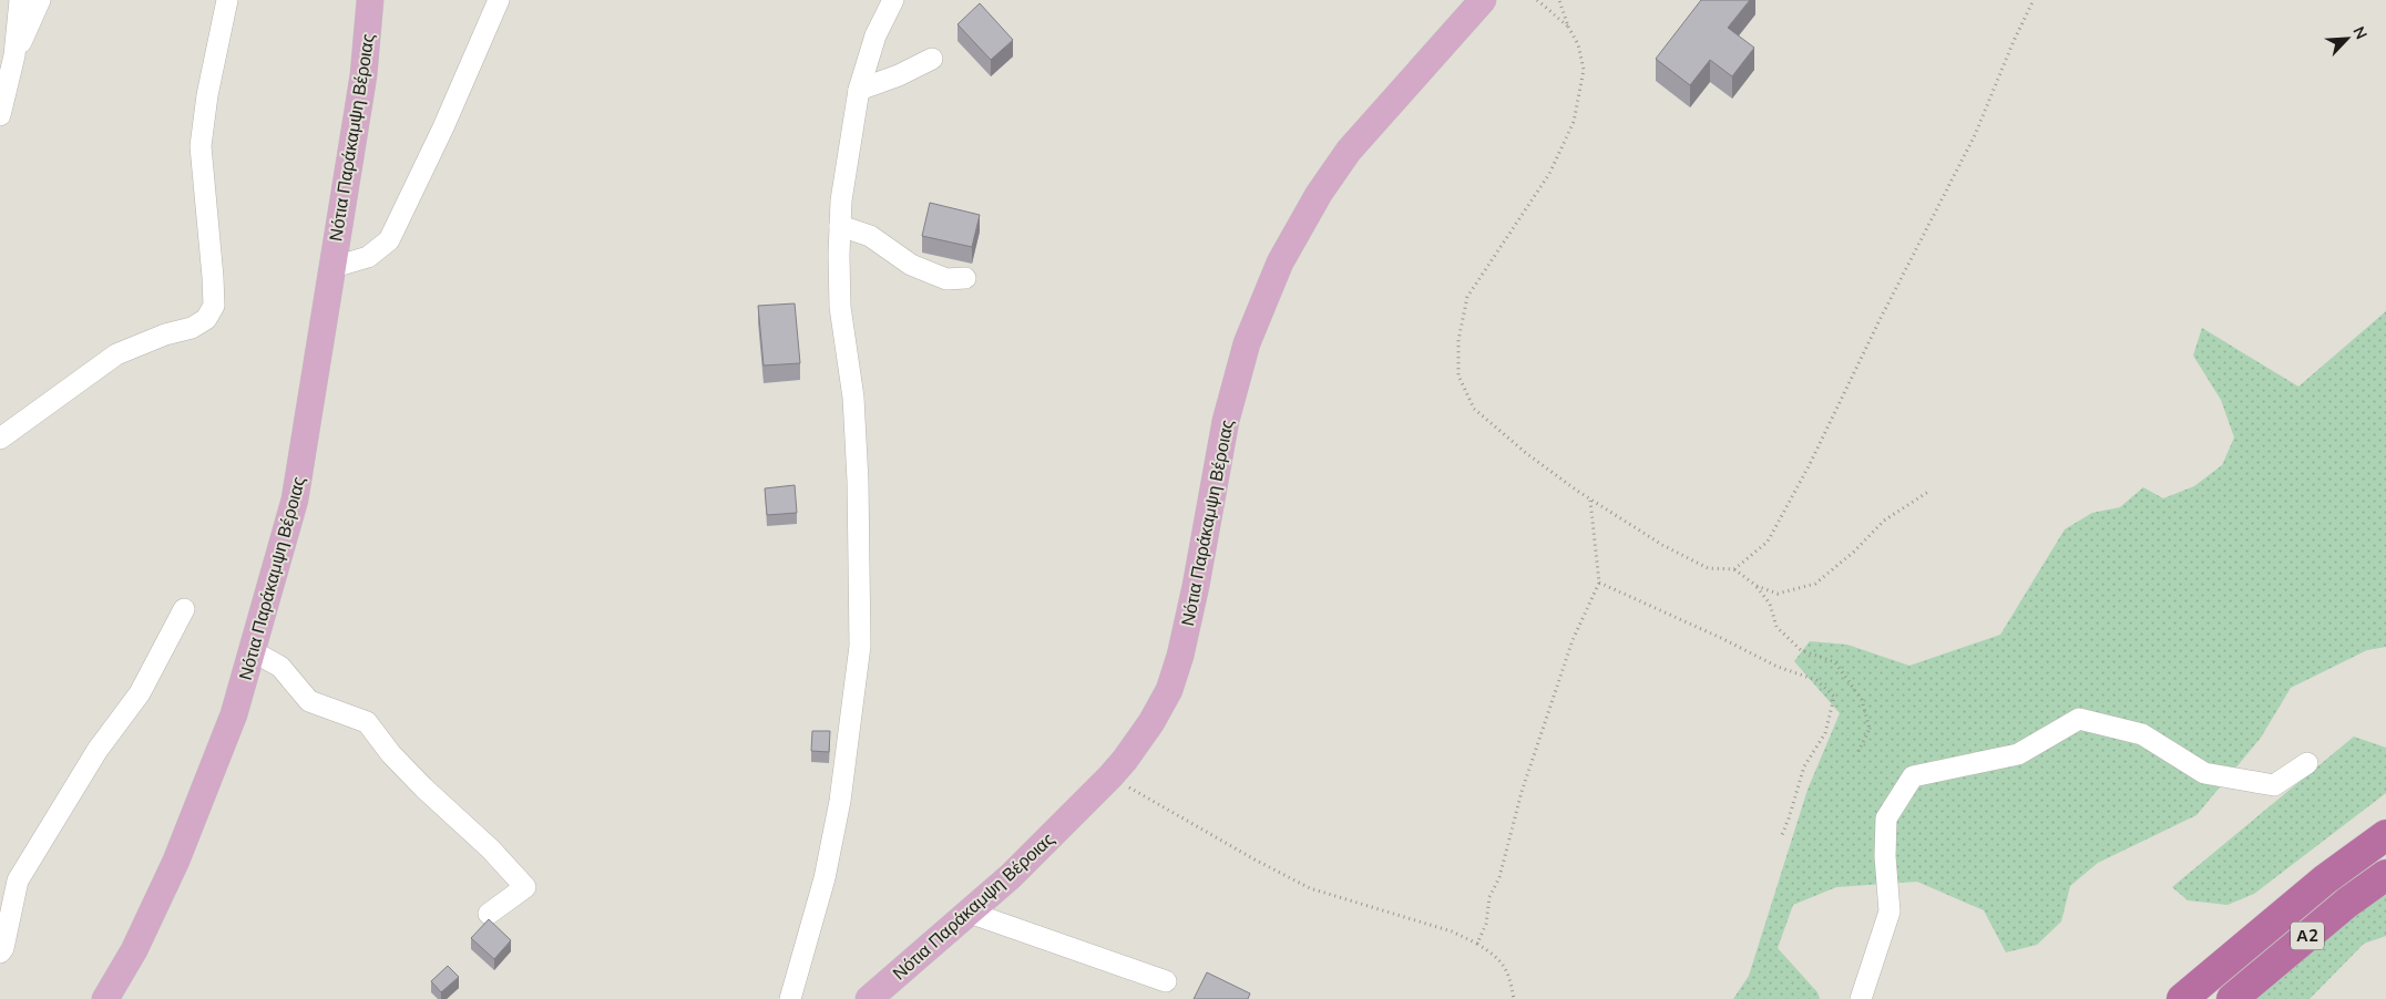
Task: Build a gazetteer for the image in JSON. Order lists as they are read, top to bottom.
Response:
{
  "streets": {
    "highway": ["Α2"],
    "main road": ["Νότια Παράκαμψη Βέροιας"]
  },
  "north": "top right"
}
